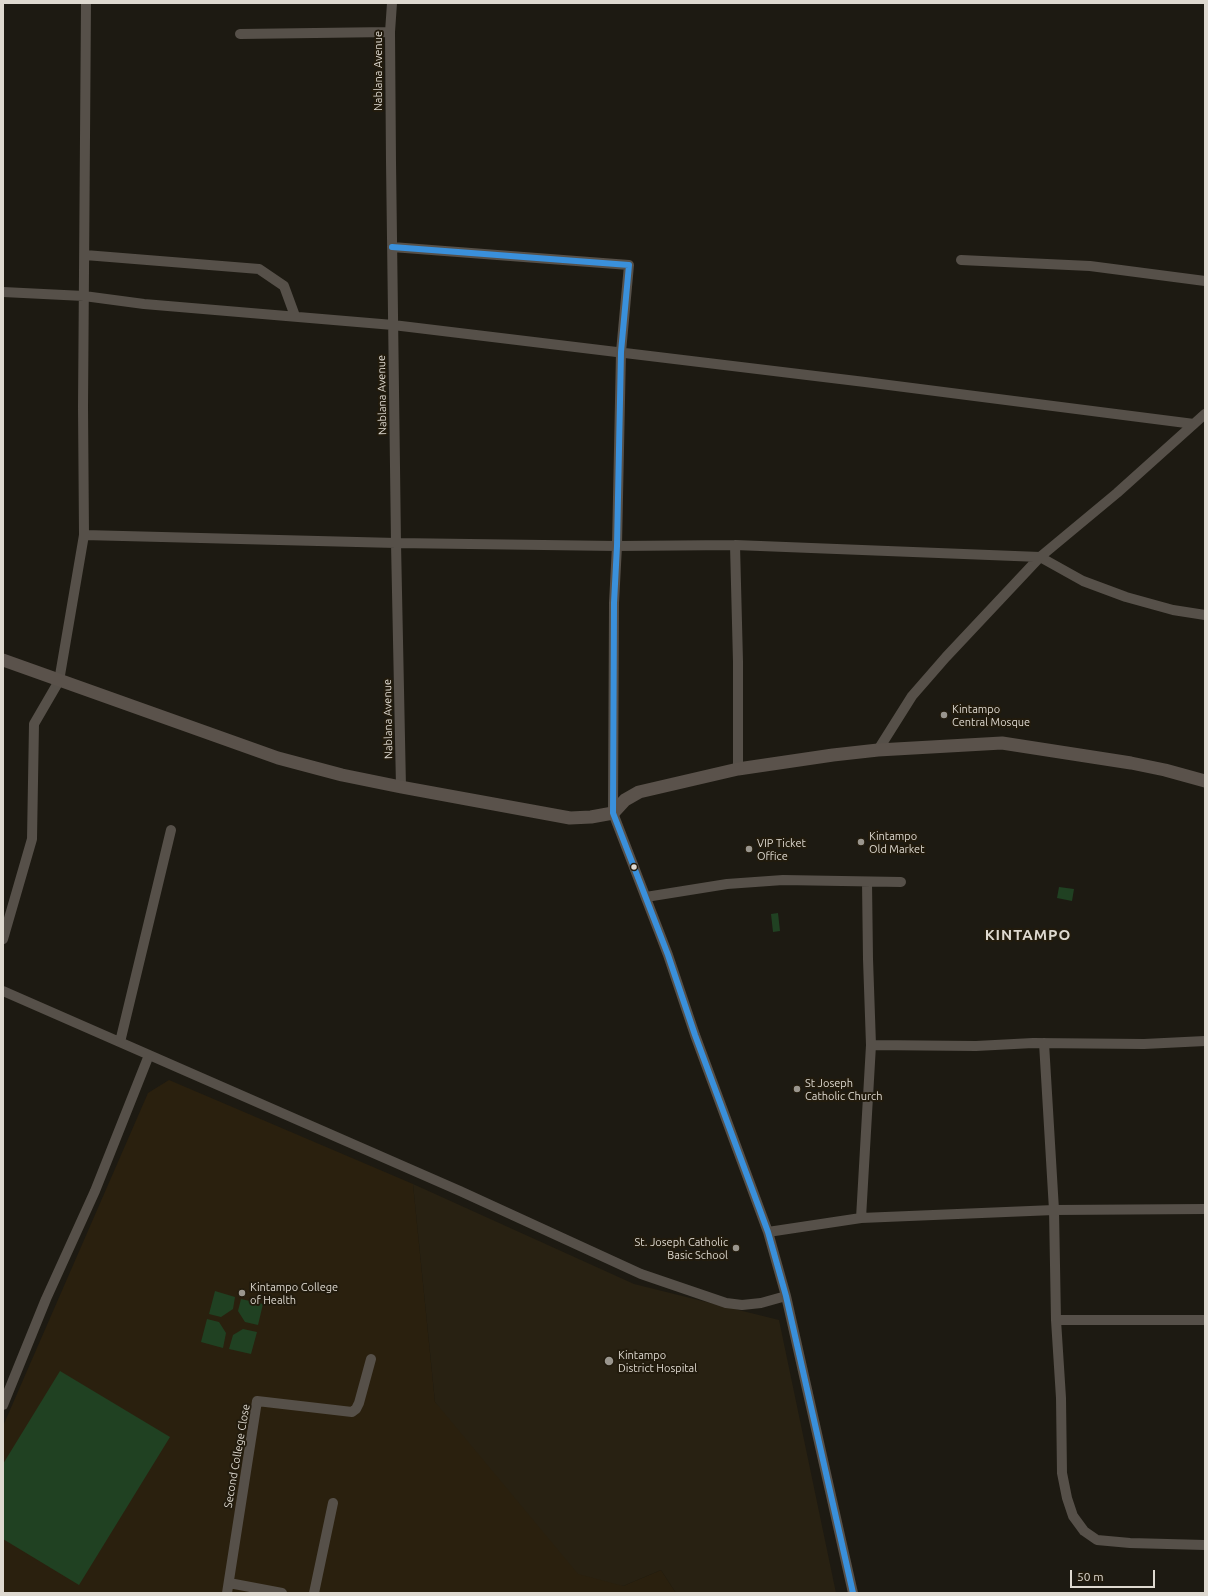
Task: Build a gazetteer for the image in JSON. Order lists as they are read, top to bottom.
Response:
{
  "streets": {
    "street": ["Nablana Avenue", "Second College Close"]
  },
  "districts": ["KINTAMPO"],
  "places": [
    "Kintampo Central Mosque",
    "Kintampo Old Market",
    "VIP Ticket Office",
    "St Joseph Catholic Church",
    "St. Joseph Catholic Basic School",
    "Kintampo College of Health",
    "Kintampo District Hospital"
  ],
  "scale_bar": "50 m"
}
